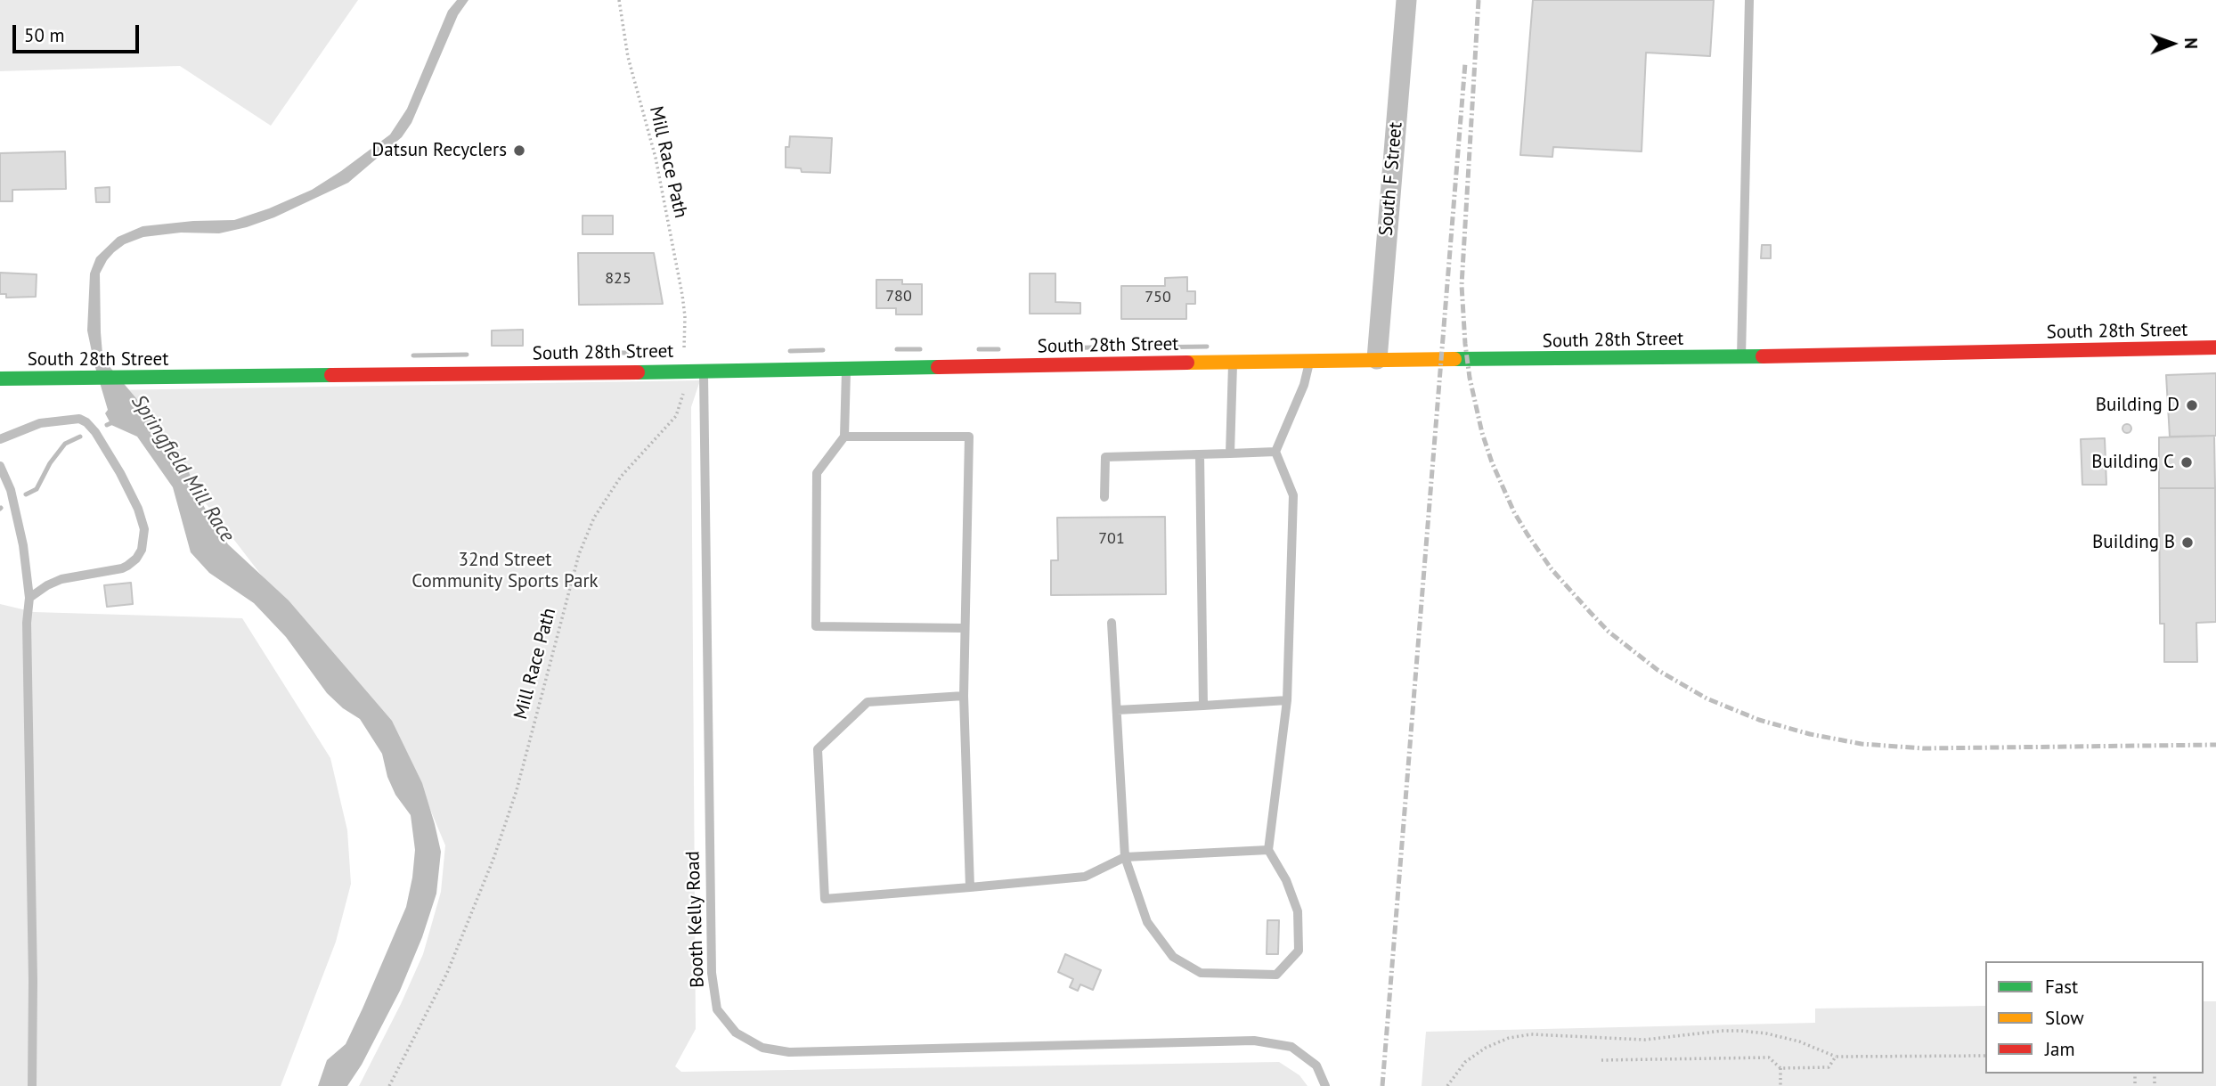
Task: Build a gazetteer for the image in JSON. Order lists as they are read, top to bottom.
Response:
{
  "streets": {
    "street": ["South F Street", "South 28th Street"],
    "lane": ["Booth Kelly Road"],
    "path": ["Mill Race Path"]
  },
  "crossings": [
    ["Mill Race Path", "South 28th Street"],
    ["South F Street", "South 28th Street"],
    ["South 28th Street", "Booth Kelly Road"]
  ],
  "water": ["Springfield Mill Race"],
  "parks": ["32nd Street Community Sports Park"],
  "places": [
    "Datsun Recyclers",
    "Building D",
    "Building C",
    "Building B"
  ],
  "house_numbers": [
    "825",
    "780",
    "750",
    "701"
  ],
  "legend": ["Fast", "Slow", "Jam"],
  "scale_bar": "50 m",
  "north": "right"
}
